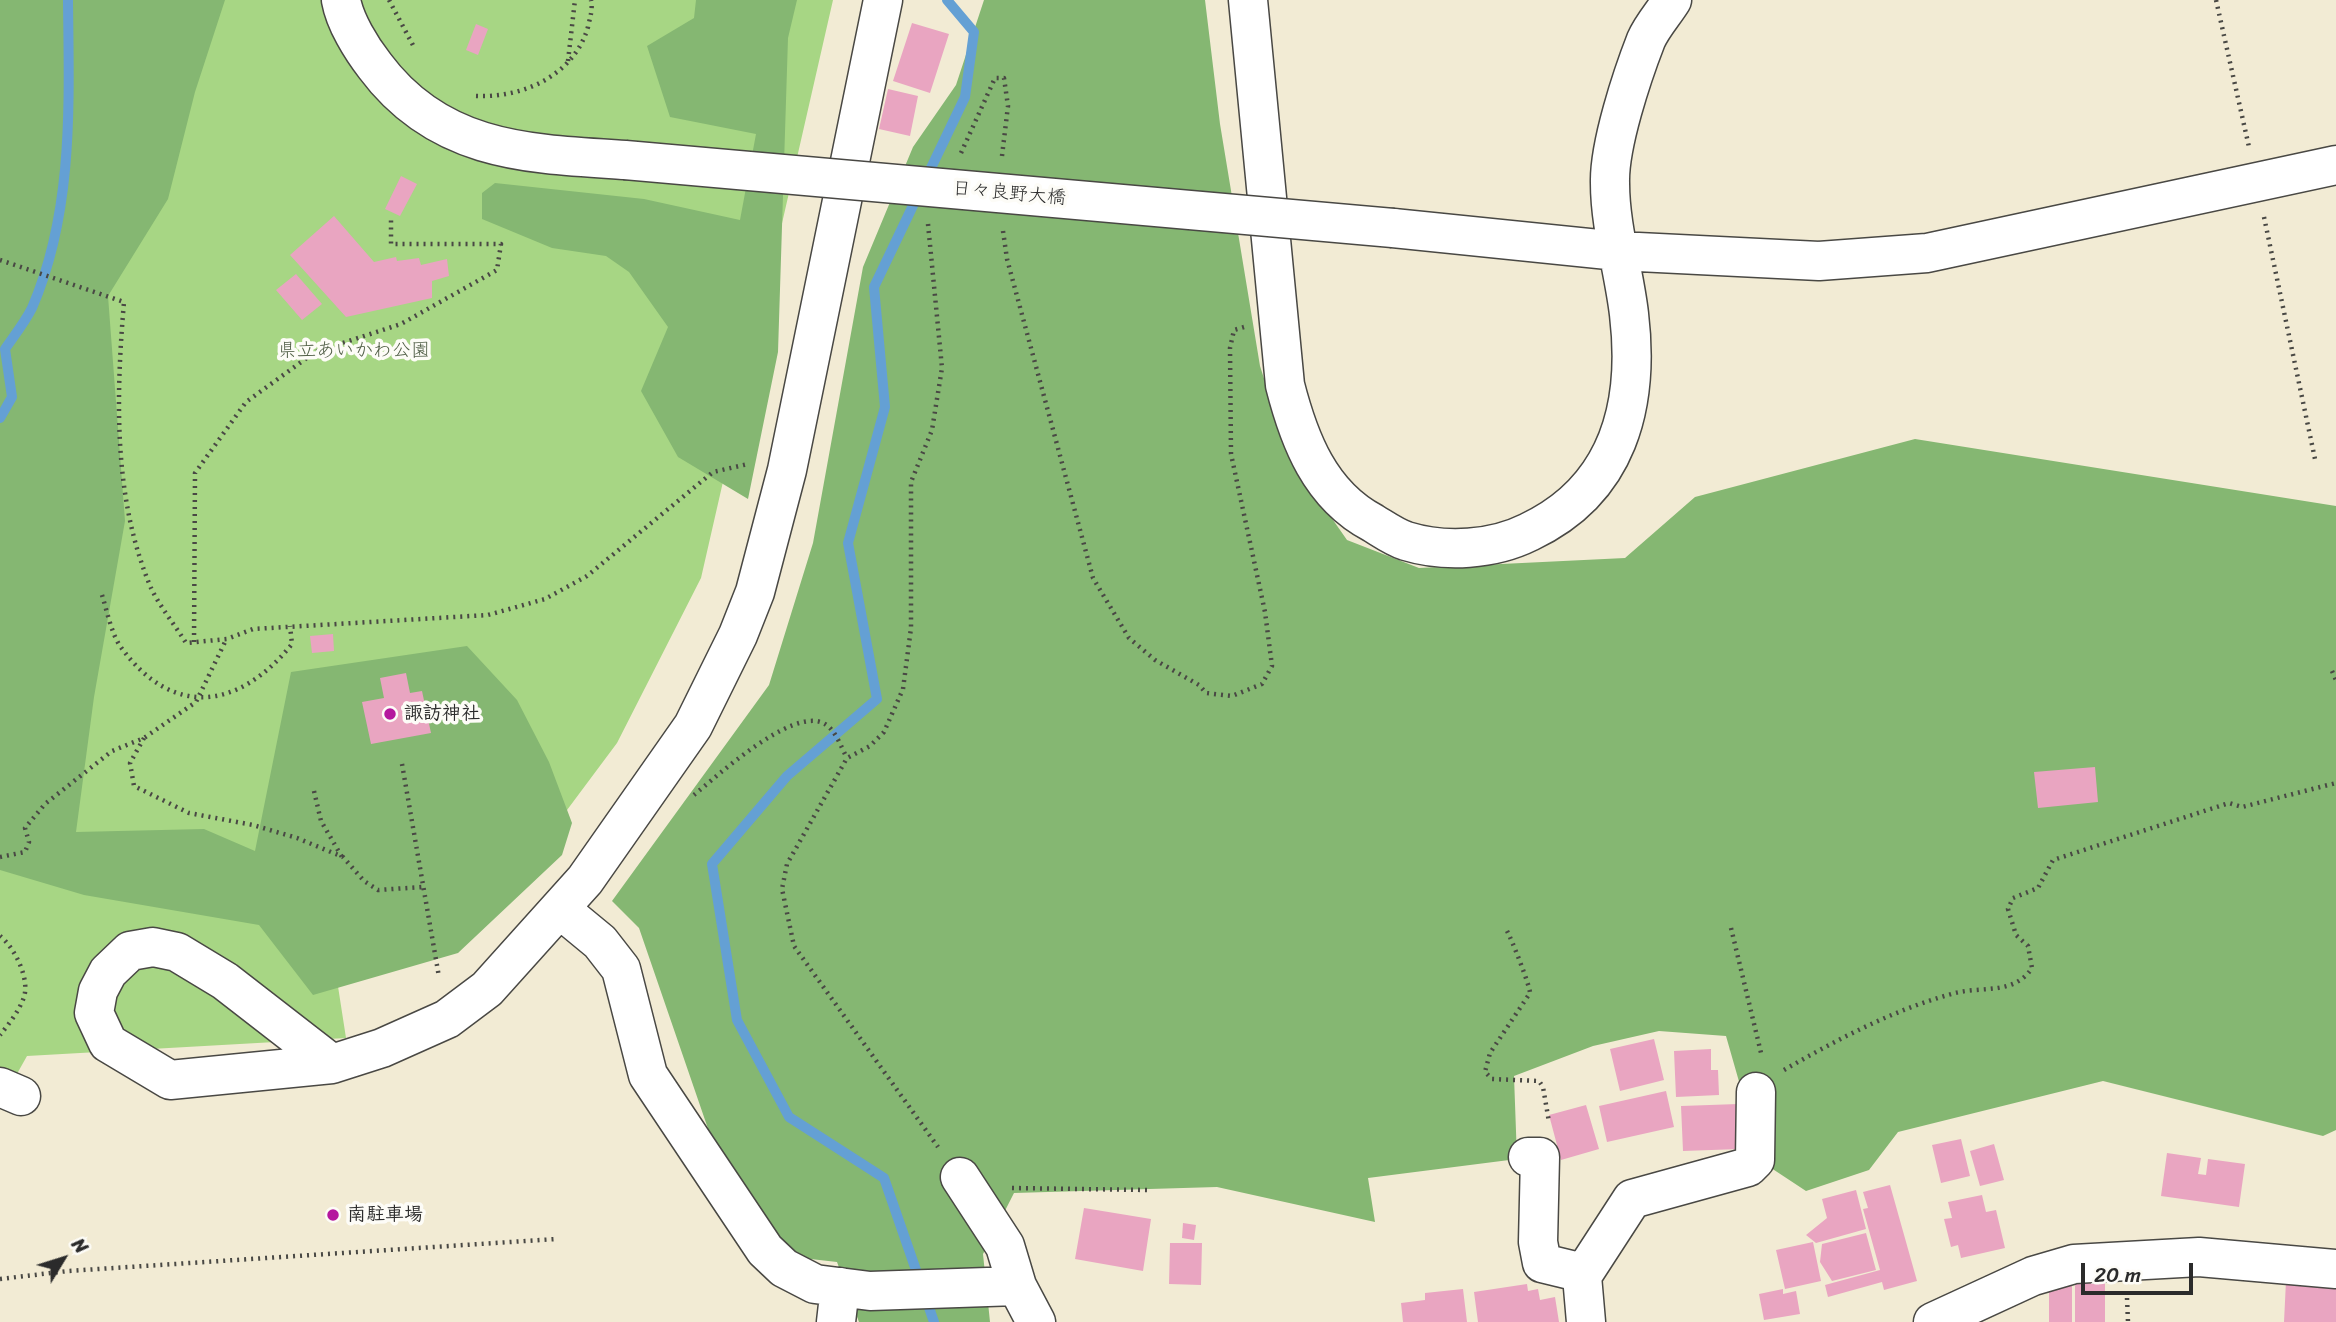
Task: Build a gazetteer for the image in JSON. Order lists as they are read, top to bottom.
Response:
{
  "streets": {
    "street": ["日々良野大橋"]
  },
  "parks": ["県立あいかわ公園"],
  "places": ["諏訪神社", "南駐車場"],
  "scale_bar": "20 m",
  "north": "top right"
}
